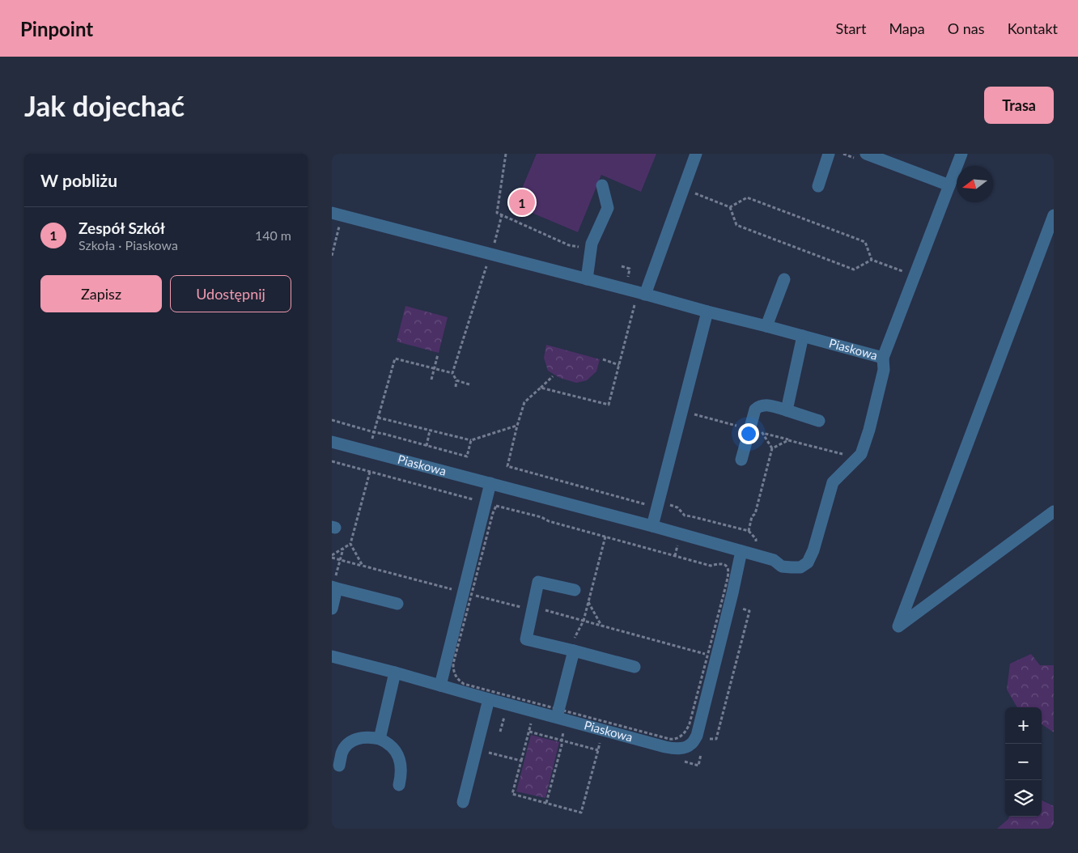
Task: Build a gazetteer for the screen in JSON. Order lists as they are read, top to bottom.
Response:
{
  "streets": {
    "street": ["Piaskowa"]
  },
  "north": "left",
  "page": {
    "header": "Pinpoint",
    "nav": [
      "Start",
      "Mapa",
      "O nas",
      "Kontakt"
    ],
    "buttons": [
      "Trasa",
      ["Zapisz", "Udostępnij"]
    ],
    "title": "Jak dojechać",
    "heading": "W pobliżu",
    "pins": "1",
    "list": [
      {
        "mark": "1",
        "name": "Zespół Szkół",
        "note": "Szkoła · Piaskowa",
        "value": "140 m"
      }
    ],
    "map_buttons": ["+", "−"]
  }
}
